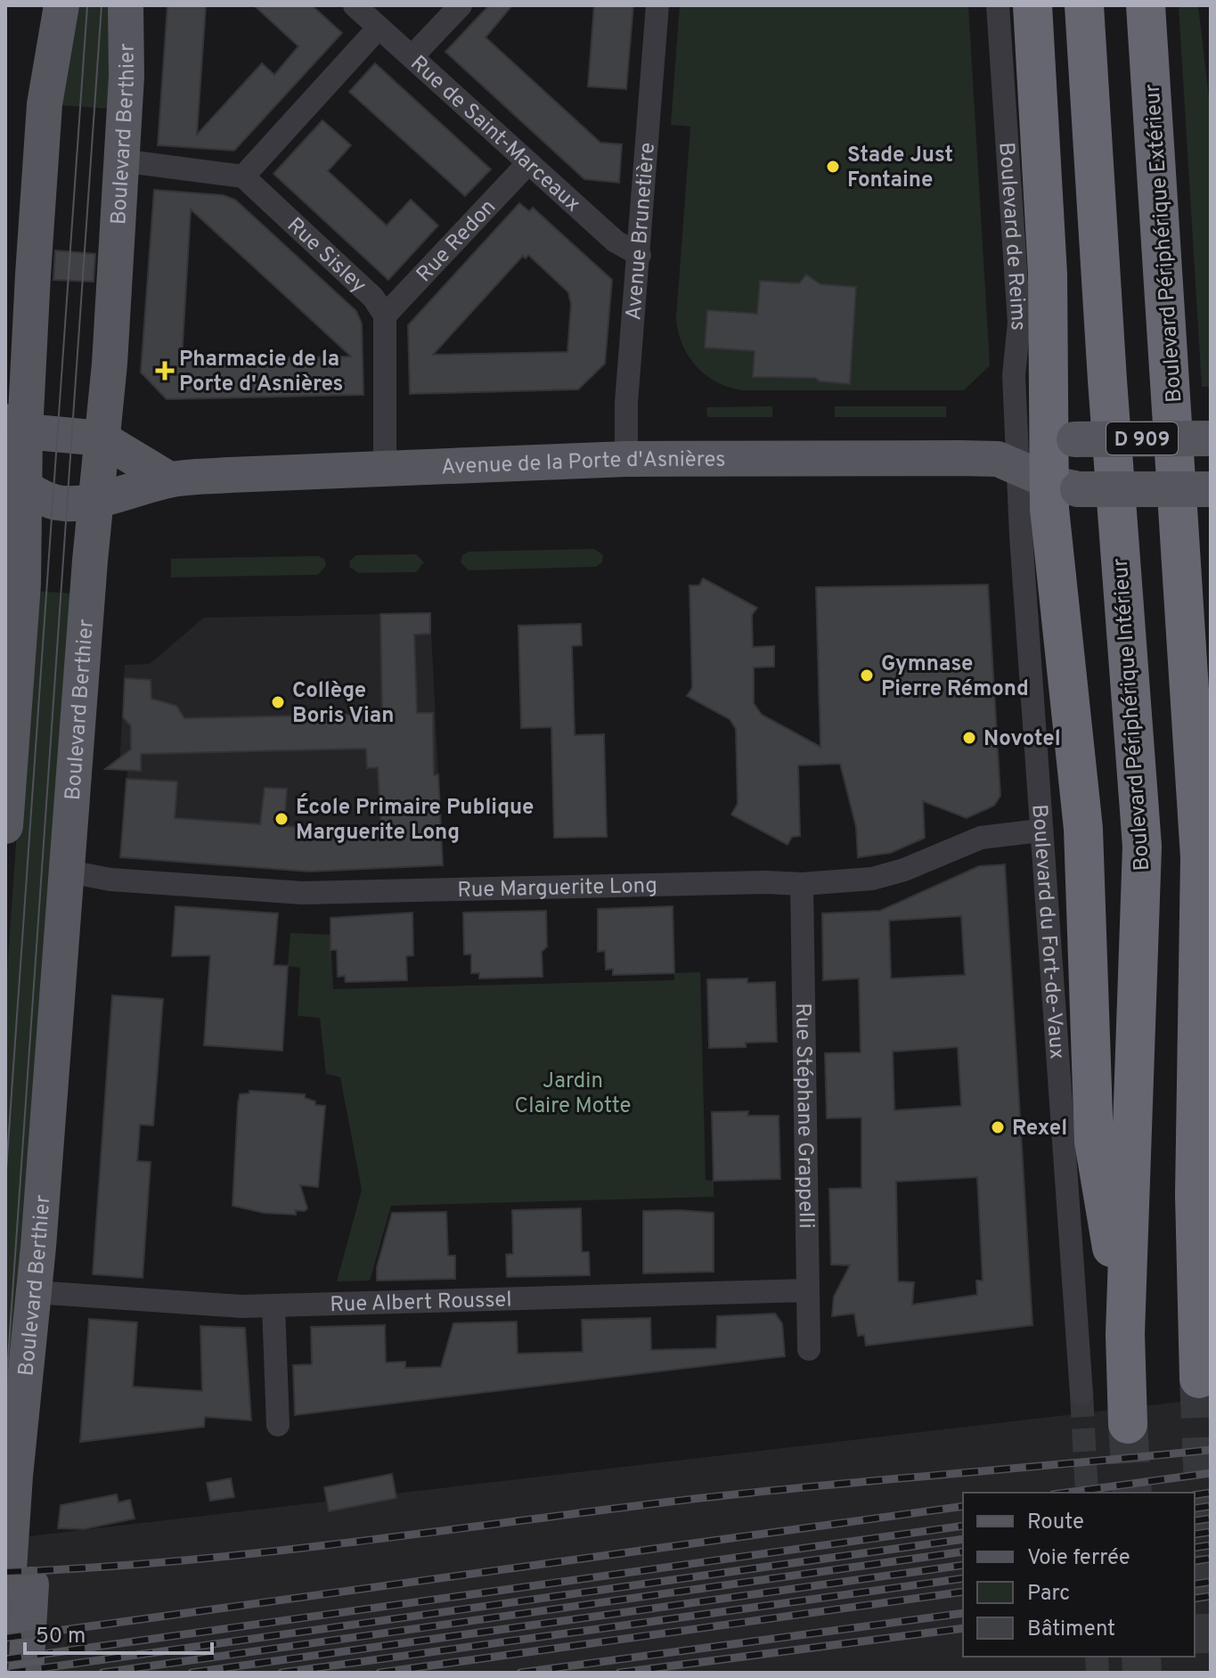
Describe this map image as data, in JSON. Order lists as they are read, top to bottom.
{
  "streets": {
    "highway": ["Boulevard Périphérique Extérieur", "Boulevard Périphérique Intérieur"],
    "main road": ["Boulevard Berthier", "D 909", "Avenue de la Porte d'Asnières"],
    "street": [
      "Rue de Saint-Marceaux",
      "Avenue Brunetière",
      "Boulevard de Reims",
      "Rue Redon",
      "Rue Sisley",
      "Rue Marguerite Long",
      "Boulevard du Fort-de-Vaux",
      "Rue Stéphane Grappelli",
      "Rue Albert Roussel"
    ]
  },
  "crossings": [
    ["Rue de Saint-Marceaux", "Avenue Brunetière"],
    ["Rue de Saint-Marceaux", "Rue Redon"],
    ["Boulevard Berthier", "Avenue de la Porte d'Asnières"],
    ["Boulevard Berthier", "Rue Marguerite Long"],
    ["Boulevard Berthier", "Rue Albert Roussel"],
    ["Avenue Brunetière", "Avenue de la Porte d'Asnières"],
    ["Boulevard de Reims", "Avenue de la Porte d'Asnières"],
    ["Boulevard de Reims", "Boulevard du Fort-de-Vaux"],
    ["Rue Redon", "Rue Sisley"],
    ["Avenue de la Porte d'Asnières", "Boulevard du Fort-de-Vaux"],
    ["Rue Marguerite Long", "Boulevard du Fort-de-Vaux"],
    ["Rue Marguerite Long", "Rue Stéphane Grappelli"],
    ["Rue Stéphane Grappelli", "Rue Albert Roussel"]
  ],
  "parks": ["Jardin Claire Motte"],
  "places": {
    "other": [
      "Stade Just Fontaine",
      "Gymnase Pierre Rémond",
      "Collège Boris Vian",
      "Novotel",
      "École Primaire Publique Marguerite Long",
      "Rexel"
    ],
    "health": ["Pharmacie de la Porte d'Asnières"]
  },
  "legend": [
    "Route",
    "Voie ferrée",
    "Parc",
    "Bâtiment"
  ],
  "scale_bar": "50 m"
}
